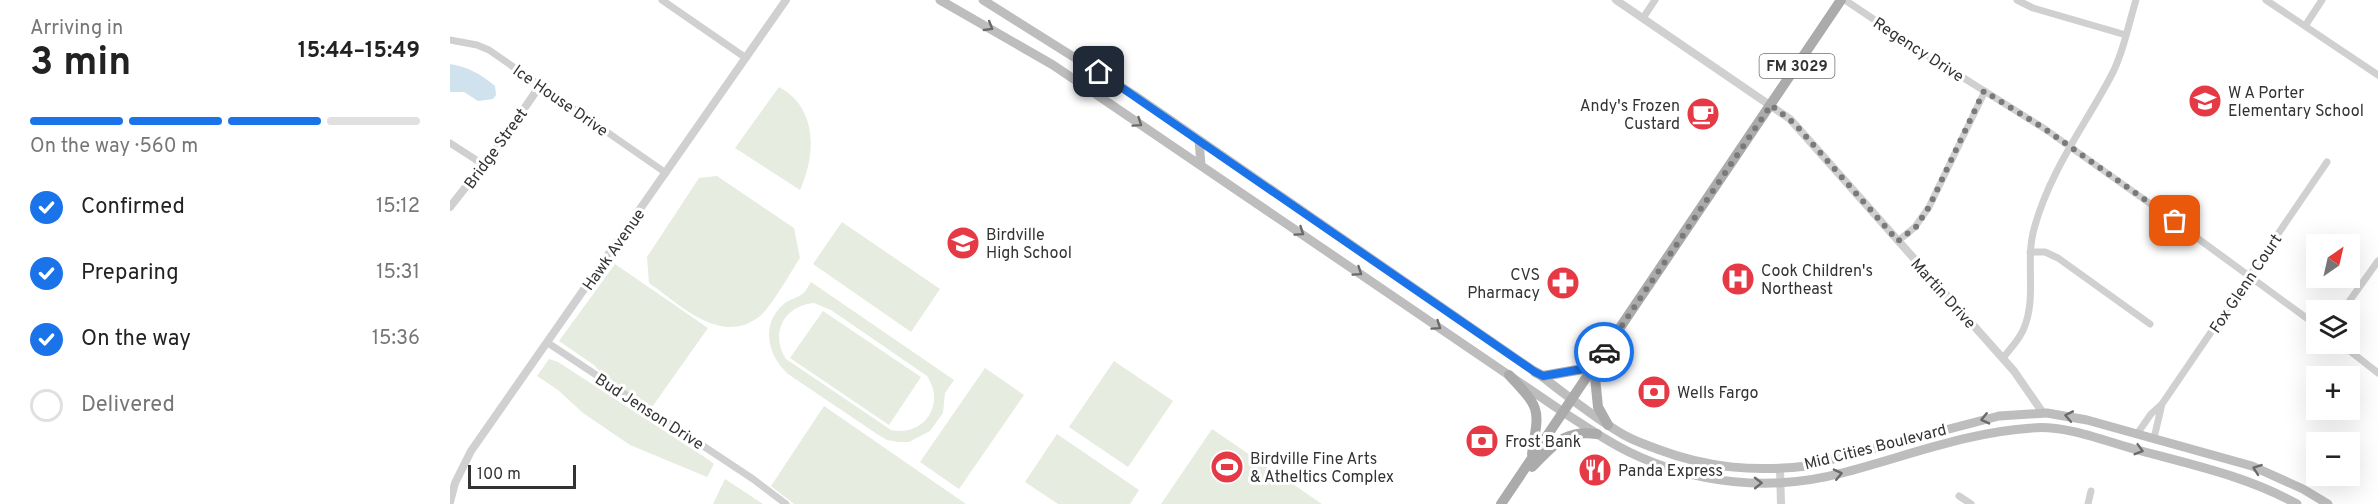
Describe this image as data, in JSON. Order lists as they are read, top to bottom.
{
  "streets": {
    "main road": ["FM 3029", "Mid Cities Boulevard"],
    "street": [
      "Regency Drive",
      "Ice House Drive",
      "Bridge Street",
      "Hawk Avenue",
      "Fox Glenn Court",
      "Martin Drive",
      "Bud Jenson Drive"
    ]
  },
  "crossings": [
    ["Regency Drive", "FM 3029"],
    ["Regency Drive", "Fox Glenn Court"],
    ["FM 3029", "Martin Drive"],
    ["FM 3029", "Mid Cities Boulevard"],
    ["Ice House Drive", "Bridge Street"],
    ["Ice House Drive", "Hawk Avenue"],
    ["Hawk Avenue", "Bud Jenson Drive"],
    ["Fox Glenn Court", "Mid Cities Boulevard"],
    ["Martin Drive", "Mid Cities Boulevard"]
  ],
  "places": {
    "school or university": ["W A Porter Elementary School", "Birdville High School"],
    "cafe": ["Andy's Frozen Custard"],
    "hospital": ["Cook Children's Northeast"],
    "pharmacy": ["CVS Pharmacy"],
    "bank": ["Wells Fargo", "Frost Bank"],
    "sports": ["Birdville Fine Arts & Atheltics Complex"],
    "restaurant": ["Panda Express"]
  },
  "scale_bar": "100 m",
  "north": "top right",
  "page": {
    "heading": ["3 min", "Arriving in", "15:44–15:49"],
    "bar": "On the way · 560 m",
    "list": [
      ["Confirmed", "15:12"],
      ["Preparing", "15:31"],
      ["On the way", "15:36"],
      "Delivered"
    ],
    "map_buttons": ["+", "−"],
    "scale": "100 m"
  }
}
